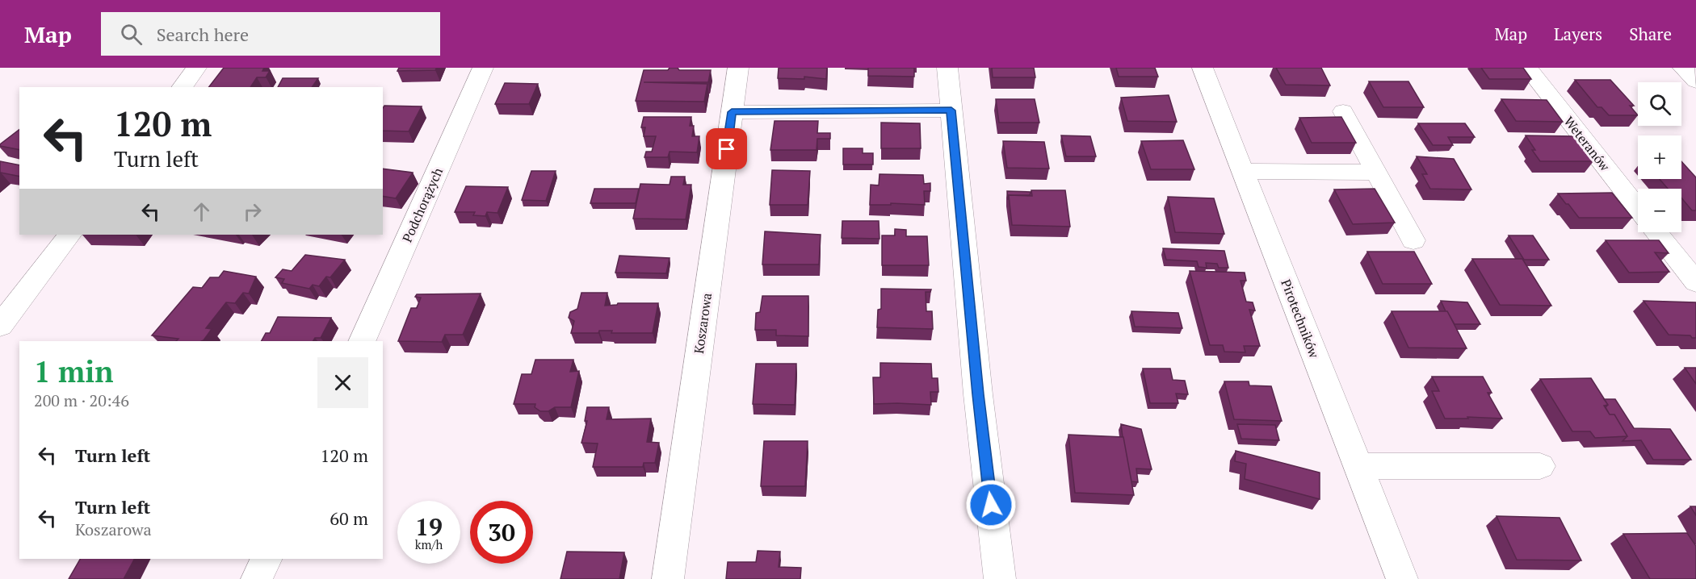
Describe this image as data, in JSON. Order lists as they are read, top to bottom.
{
  "streets": {
    "street": [
      "Weteranów",
      "Podchorążych",
      "Pirotechników",
      "Koszarowa"
    ]
  },
  "page": {
    "header": "Map",
    "search": "Search here",
    "nav": ["Map", "Layers", "Share"],
    "map_buttons": ["+", "−"],
    "turn": ["120 m", "Turn left"],
    "heading": ["1 min", "200 m · 20:46"],
    "list": [
      {
        "name": "Turn left",
        "value": "120 m"
      },
      {
        "name": "Turn left",
        "note": "Koszarowa",
        "value": "60 m"
      }
    ],
    "speed": "19 km/h",
    "limit": "30"
  }
}
